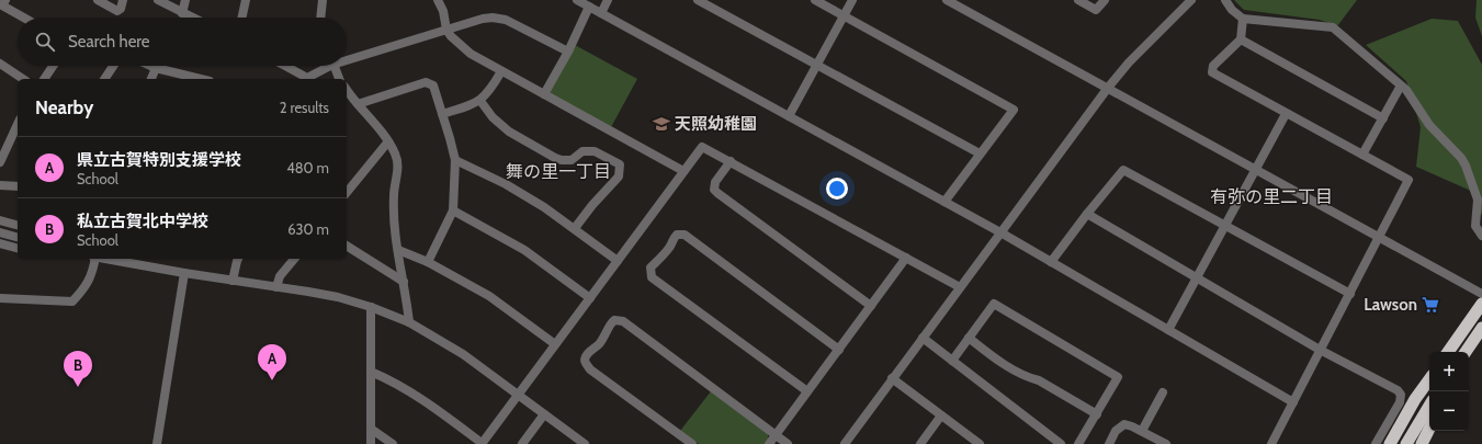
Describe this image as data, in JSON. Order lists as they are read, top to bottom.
{
  "districts": ["舞の里一丁目", "有弥の里二丁目"],
  "places": {
    "school or university": ["天照幼稚園"],
    "supermarket": ["Lawson"]
  },
  "page": {
    "search": "Search here",
    "heading": ["Nearby", "2 results"],
    "list": [
      {
        "mark": "A",
        "name": "県立古賀特別支援学校",
        "note": "School",
        "value": "480 m"
      },
      {
        "mark": "B",
        "name": "私立古賀北中学校",
        "note": "School",
        "value": "630 m"
      }
    ],
    "pins": ["A", "B"],
    "map_buttons": ["+", "−"]
  }
}
